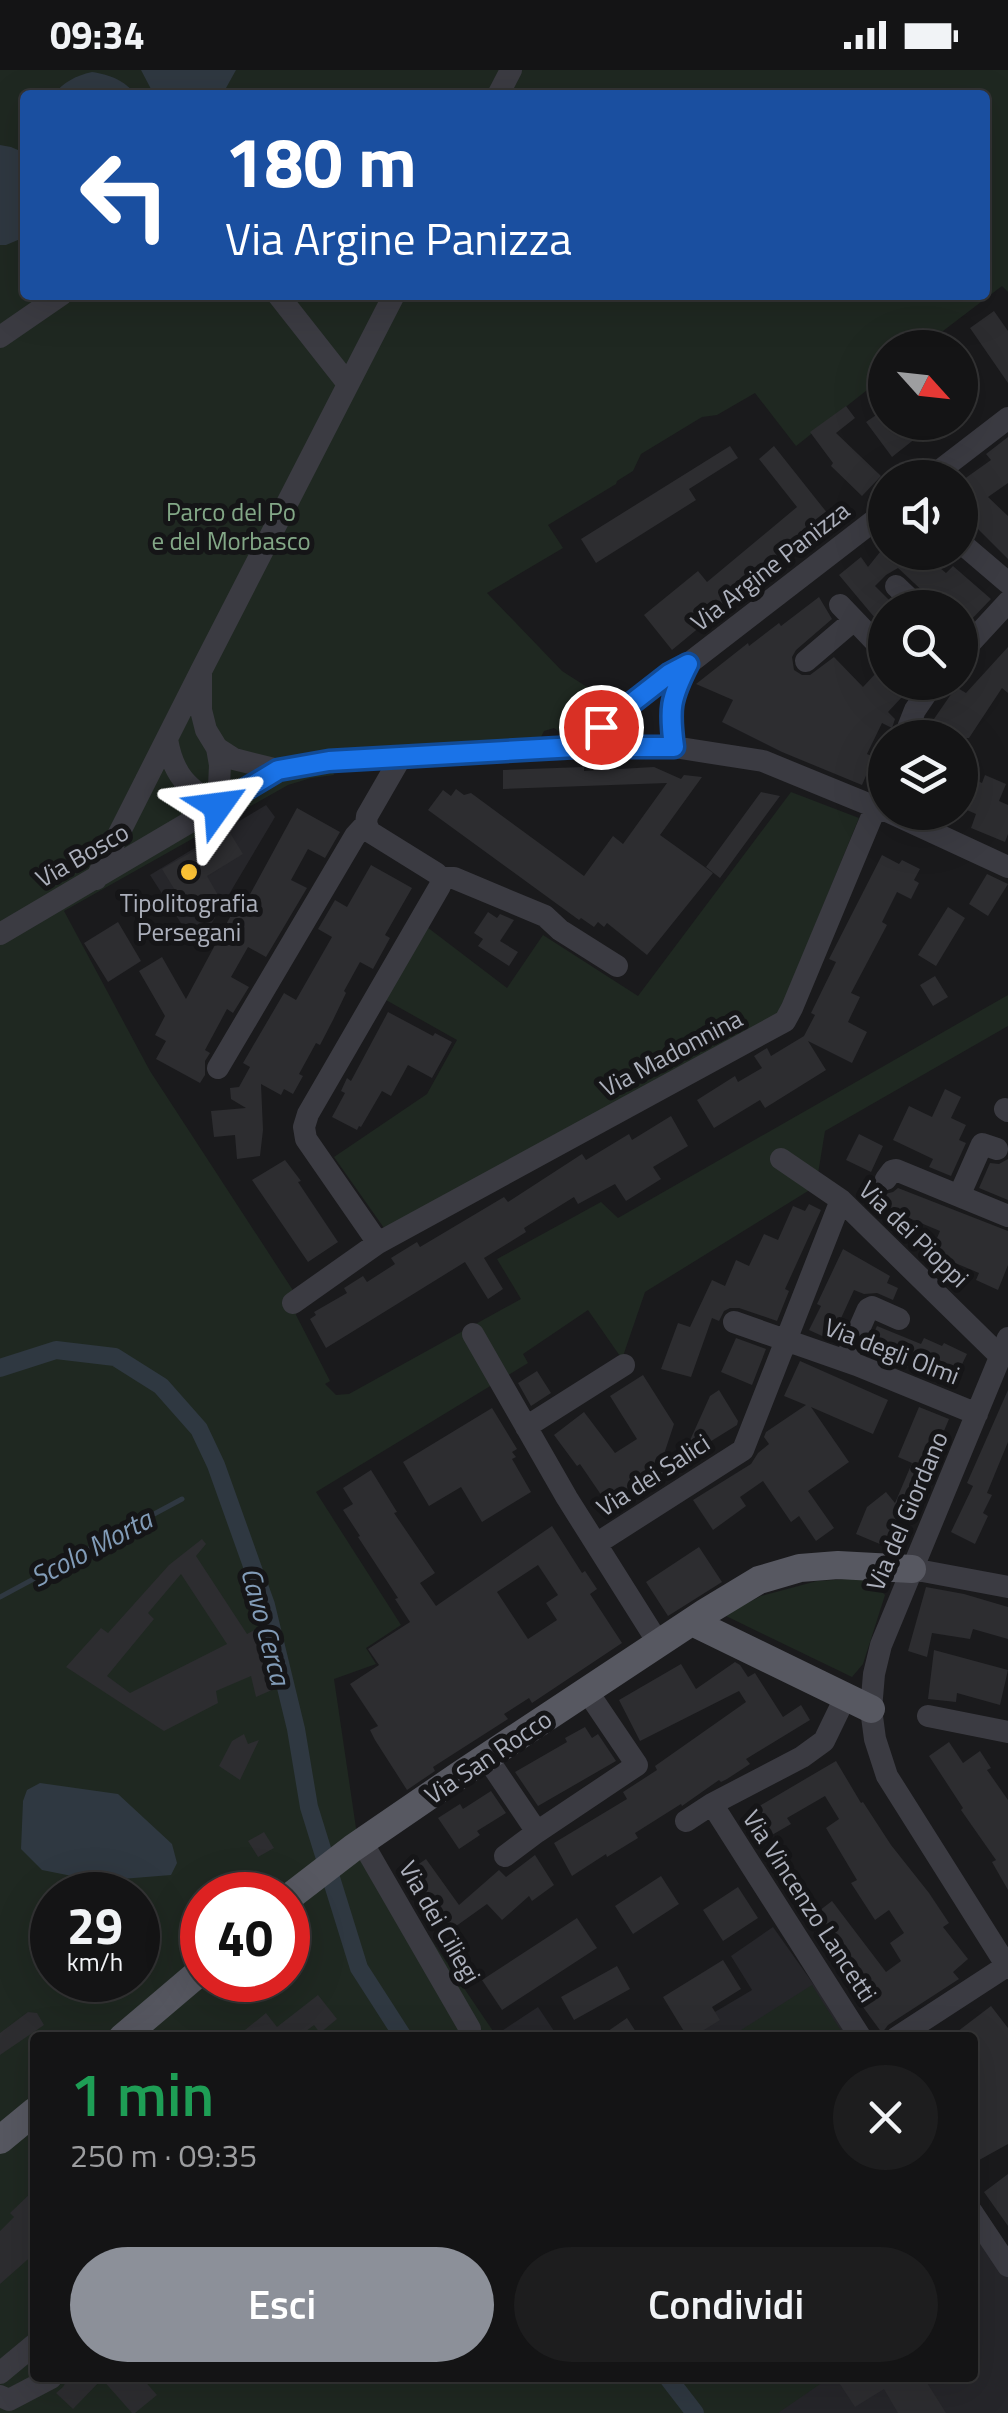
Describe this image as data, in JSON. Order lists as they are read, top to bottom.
{
  "streets": {
    "main road": ["Via San Rocco"],
    "street": [
      "Via Argine Panizza",
      "Via Bosco",
      "Via Madonnina",
      "Via dei Pioppi",
      "Via degli Olmi",
      "Via dei Salici",
      "Via del Giordano",
      "Via Vincenzo Lancetti",
      "Via dei Ciliegi"
    ]
  },
  "crossings": [
    ["Via Argine Panizza", "Via Bosco"],
    ["Via dei Pioppi", "Via dei Salici"],
    ["Via dei Pioppi", "Via del Giordano"],
    ["Via degli Olmi", "Via dei Salici"],
    ["Via degli Olmi", "Via del Giordano"],
    ["Via del Giordano", "Via San Rocco"],
    ["Via San Rocco", "Via dei Ciliegi"]
  ],
  "water": ["Scolo Morta", "Cavo Cerca"],
  "parks": ["Parco del Po e del Morbasco"],
  "places": ["Tipolitografia Persegani"],
  "north": "bottom right",
  "page": {
    "status": "09:34",
    "turn": ["180 m", "Via Argine Panizza"],
    "speed": "29 km/h",
    "limit": "40",
    "heading": ["1 min", "250 m · 09:35"],
    "buttons": ["Esci", "Condividi"]
  }
}
